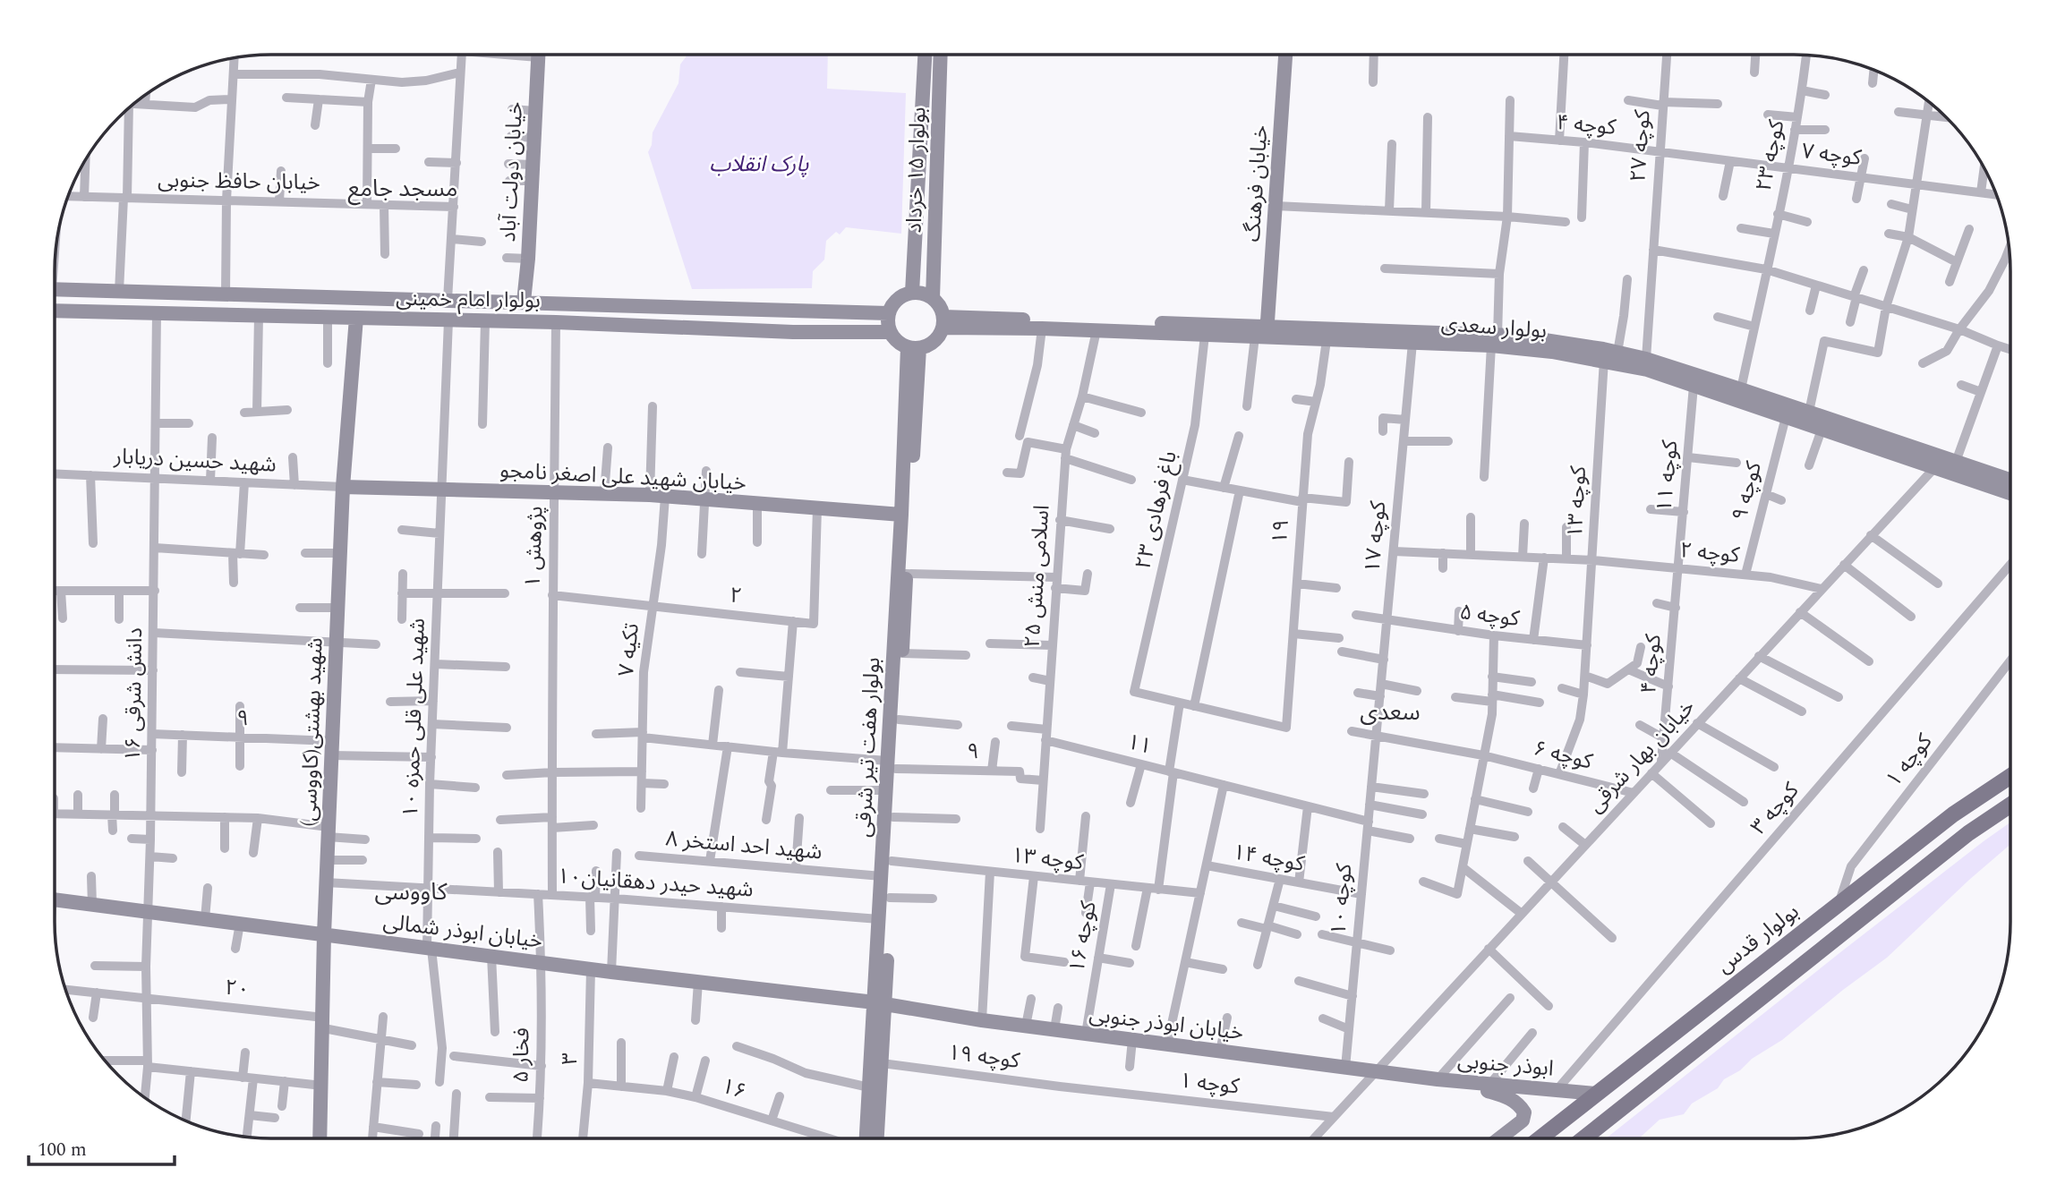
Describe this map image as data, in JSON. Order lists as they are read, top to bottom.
{
  "streets": {
    "main road": [
      "بولوار ۱۵ خرداد",
      "خیابان دولت آباد",
      "خیابان فرهنگ",
      "بولوار امام خمینی",
      "بولوار سعدی",
      "خیابان شهید علی اصغر نامجو",
      "شهید بهشتی(کاووسی)",
      "بولوار هفت تیر شرقی",
      "خیابان ابوذر شمالی",
      "بولوار قدس",
      "خیابان ابوذر جنوبی",
      "ابوذر جنوبی"
    ],
    "street": [
      "کوچه ۴",
      "کوچه ۲۷",
      "کوچه ۷",
      "کوچه ۲۳",
      "خیابان حافظ جنوبی",
      "شهید حسین دریابار",
      "کوچه ۱۱",
      "کوچه ۹",
      "کوچه ۱۳",
      "باغ فرهادی ۲۳",
      "۱۹",
      "کوچه ۱۷",
      "پژوهش ۱",
      "کوچه ۲",
      "اسلامی منش ۲۵",
      "۲",
      "کوچه ۵",
      "تکیه ۷",
      "دانش شرقی ۱۶",
      "شهید علی قلی حمزه ۱۰",
      "۹",
      "۱۱",
      "کوچه ۶",
      "خیابان بهار شرقی",
      "کوچه ۱",
      "کوچه ۳",
      "شهید احد استخر ۸",
      "کوچه ۱۴",
      "شهید حیدر دهقانیان۱۰",
      "کوچه ۱۰",
      "کوچه ۱۶",
      "۲۰",
      "فخار ۵",
      "کوچه ۱۹",
      "۳",
      "۱۶"
    ]
  },
  "crossings": [
    ["کوچه ۴", "کوچه ۲۷"],
    ["کوچه ۴", "کوچه ۷"],
    ["کوچه ۴", "کوچه ۱۱"],
    ["کوچه ۴", "کوچه ۲"],
    ["کوچه ۴", "خیابان بهار شرقی"],
    ["کوچه ۲۷", "کوچه ۷"],
    ["کوچه ۷", "کوچه ۲۳"],
    ["بولوار ۱۵ خرداد", "بولوار امام خمینی"],
    ["بولوار ۱۵ خرداد", "بولوار سعدی"],
    ["بولوار ۱۵ خرداد", "بولوار هفت تیر شرقی"],
    ["خیابان دولت آباد", "بولوار امام خمینی"],
    ["خیابان فرهنگ", "بولوار سعدی"],
    ["بولوار امام خمینی", "بولوار سعدی"],
    ["بولوار امام خمینی", "پژوهش ۱"],
    ["بولوار امام خمینی", "دانش شرقی ۱۶"],
    ["بولوار امام خمینی", "شهید علی قلی حمزه ۱۰"],
    ["بولوار امام خمینی", "شهید بهشتی(کاووسی)"],
    ["بولوار امام خمینی", "بولوار هفت تیر شرقی"],
    ["بولوار سعدی", "کوچه ۱۱"],
    ["بولوار سعدی", "کوچه ۹"],
    ["بولوار سعدی", "کوچه ۱۳"],
    ["بولوار سعدی", "باغ فرهادی ۲۳"],
    ["بولوار سعدی", "۱۹"],
    ["بولوار سعدی", "کوچه ۱۷"],
    ["بولوار سعدی", "اسلامی منش ۲۵"],
    ["بولوار سعدی", "بولوار هفت تیر شرقی"],
    ["بولوار سعدی", "خیابان بهار شرقی"],
    ["شهید حسین دریابار", "خیابان شهید علی اصغر نامجو"],
    ["شهید حسین دریابار", "دانش شرقی ۱۶"],
    ["شهید حسین دریابار", "شهید بهشتی(کاووسی)"],
    ["کوچه ۱۱", "کوچه ۲"],
    ["خیابان شهید علی اصغر نامجو", "پژوهش ۱"],
    ["خیابان شهید علی اصغر نامجو", "۲"],
    ["خیابان شهید علی اصغر نامجو", "تکیه ۷"],
    ["خیابان شهید علی اصغر نامجو", "شهید علی قلی حمزه ۱۰"],
    ["خیابان شهید علی اصغر نامجو", "شهید بهشتی(کاووسی)"],
    ["خیابان شهید علی اصغر نامجو", "بولوار هفت تیر شرقی"],
    ["کوچه ۹", "کوچه ۲"],
    ["کوچه ۱۳", "کوچه ۲"],
    ["کوچه ۱۳", "کوچه ۵"],
    ["کوچه ۱۳", "بولوار هفت تیر شرقی"],
    ["کوچه ۱۳", "کوچه ۶"],
    ["کوچه ۱۳", "کوچه ۱۶"],
    ["کوچه ۱۷", "کوچه ۵"],
    ["کوچه ۱۷", "کوچه ۱۰"],
    ["پژوهش ۱", "۲"],
    ["پژوهش ۱", "شهید حیدر دهقانیان۱۰"],
    ["کوچه ۲", "خیابان بهار شرقی"],
    ["اسلامی منش ۲۵", "۹"],
    ["اسلامی منش ۲۵", "۱۱"],
    ["۲", "تکیه ۷"],
    ["تکیه ۷", "۹"],
    ["دانش شرقی ۱۶", "۹"],
    ["دانش شرقی ۱۶", "خیابان ابوذر شمالی"],
    ["دانش شرقی ۱۶", "۲۰"],
    ["شهید علی قلی حمزه ۱۰", "۹"],
    ["شهید علی قلی حمزه ۱۰", "شهید حیدر دهقانیان۱۰"],
    ["شهید علی قلی حمزه ۱۰", "خیابان ابوذر شمالی"],
    ["۹", "شهید بهشتی(کاووسی)"],
    ["۹", "بولوار هفت تیر شرقی"],
    ["شهید بهشتی(کاووسی)", "شهید حیدر دهقانیان۱۰"],
    ["شهید بهشتی(کاووسی)", "خیابان ابوذر شمالی"],
    ["شهید بهشتی(کاووسی)", "۲۰"],
    ["۱۱", "کوچه ۱۰"],
    ["بولوار هفت تیر شرقی", "شهید احد استخر ۸"],
    ["بولوار هفت تیر شرقی", "شهید حیدر دهقانیان۱۰"],
    ["بولوار هفت تیر شرقی", "خیابان ابوذر شمالی"],
    ["بولوار هفت تیر شرقی", "خیابان ابوذر جنوبی"],
    ["بولوار هفت تیر شرقی", "کوچه ۱۹"],
    ["کوچه ۶", "خیابان بهار شرقی"],
    ["خیابان بهار شرقی", "کوچه ۱"],
    ["خیابان بهار شرقی", "خیابان ابوذر جنوبی"],
    ["کوچه ۱", "بولوار قدس"],
    ["کوچه ۱", "کوچه ۱۹"],
    ["کوچه ۳", "ابوذر جنوبی"],
    ["کوچه ۱۴", "کوچه ۱۰"],
    ["شهید حیدر دهقانیان۱۰", "فخار ۵"],
    ["کوچه ۱۰", "خیابان ابوذر جنوبی"],
    ["خیابان ابوذر شمالی", "خیابان ابوذر جنوبی"],
    ["خیابان ابوذر شمالی", "فخار ۵"],
    ["خیابان ابوذر شمالی", "۳"],
    ["کوچه ۱۶", "خیابان ابوذر جنوبی"],
    ["بولوار قدس", "ابوذر جنوبی"],
    ["خیابان ابوذر جنوبی", "ابوذر جنوبی"],
    ["۳", "۱۶"]
  ],
  "districts": ["مسجد جامع", "سعدی", "کاووسی"],
  "parks": ["پارک انقلاب"],
  "scale_bar": "100 m"
}
